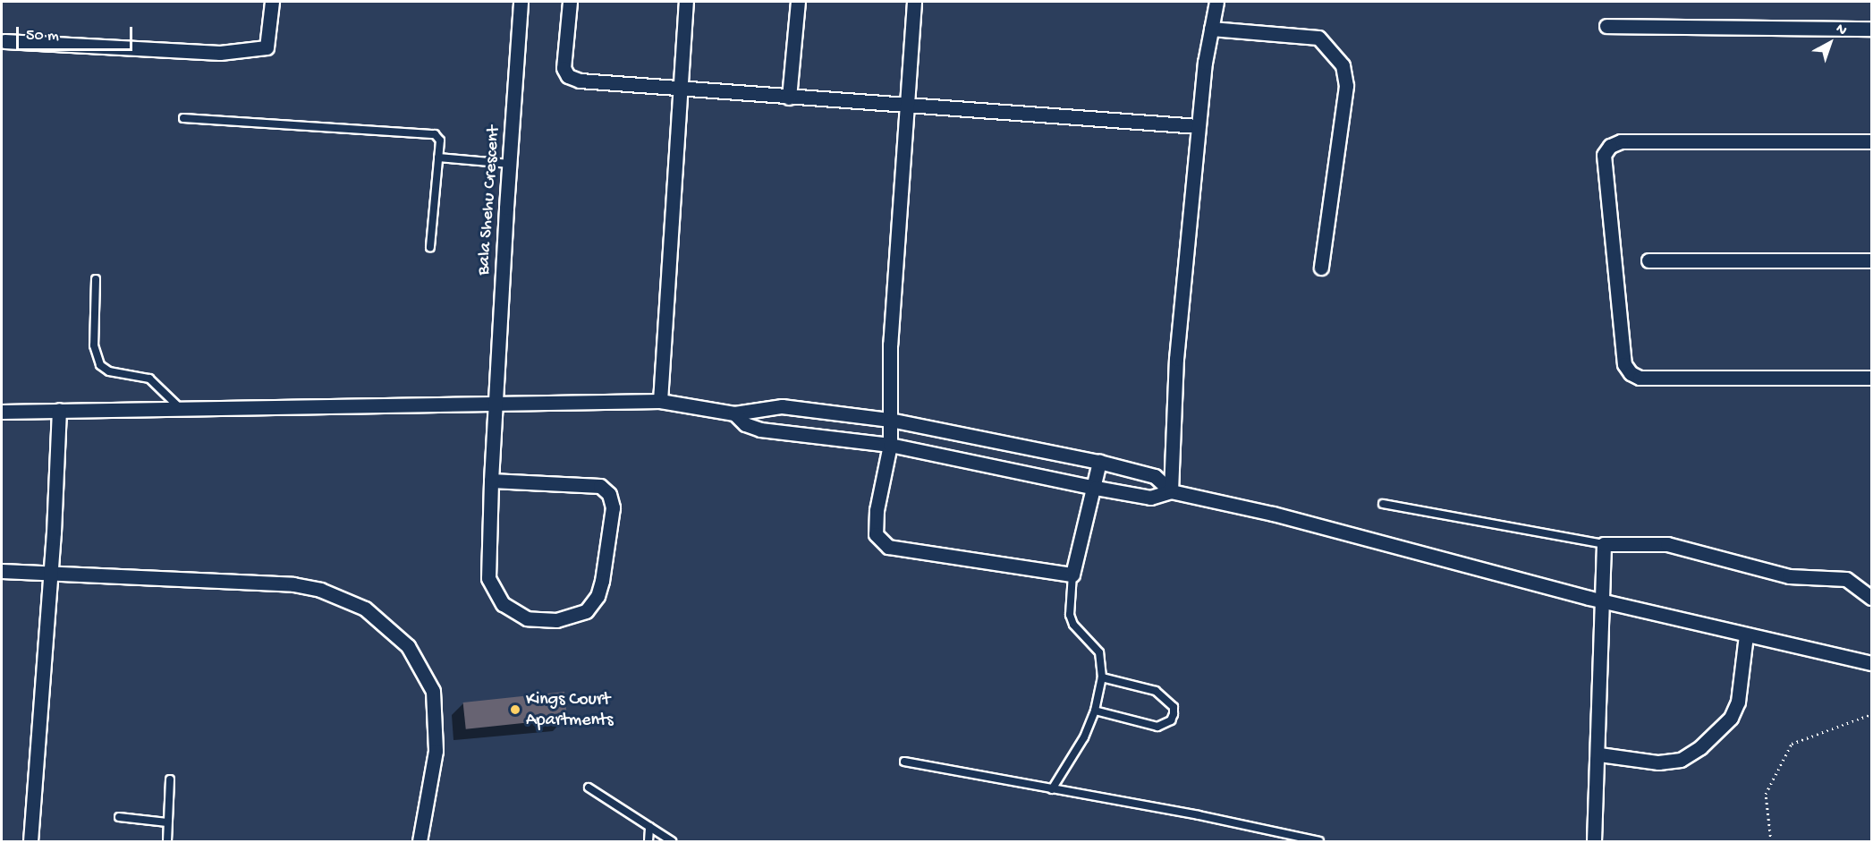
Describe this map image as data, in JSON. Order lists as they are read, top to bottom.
{
  "streets": {
    "street": ["Bala Shehu Crescent"]
  },
  "places": ["Kings Court Apartments"],
  "scale_bar": "50 m",
  "north": "top right"
}
